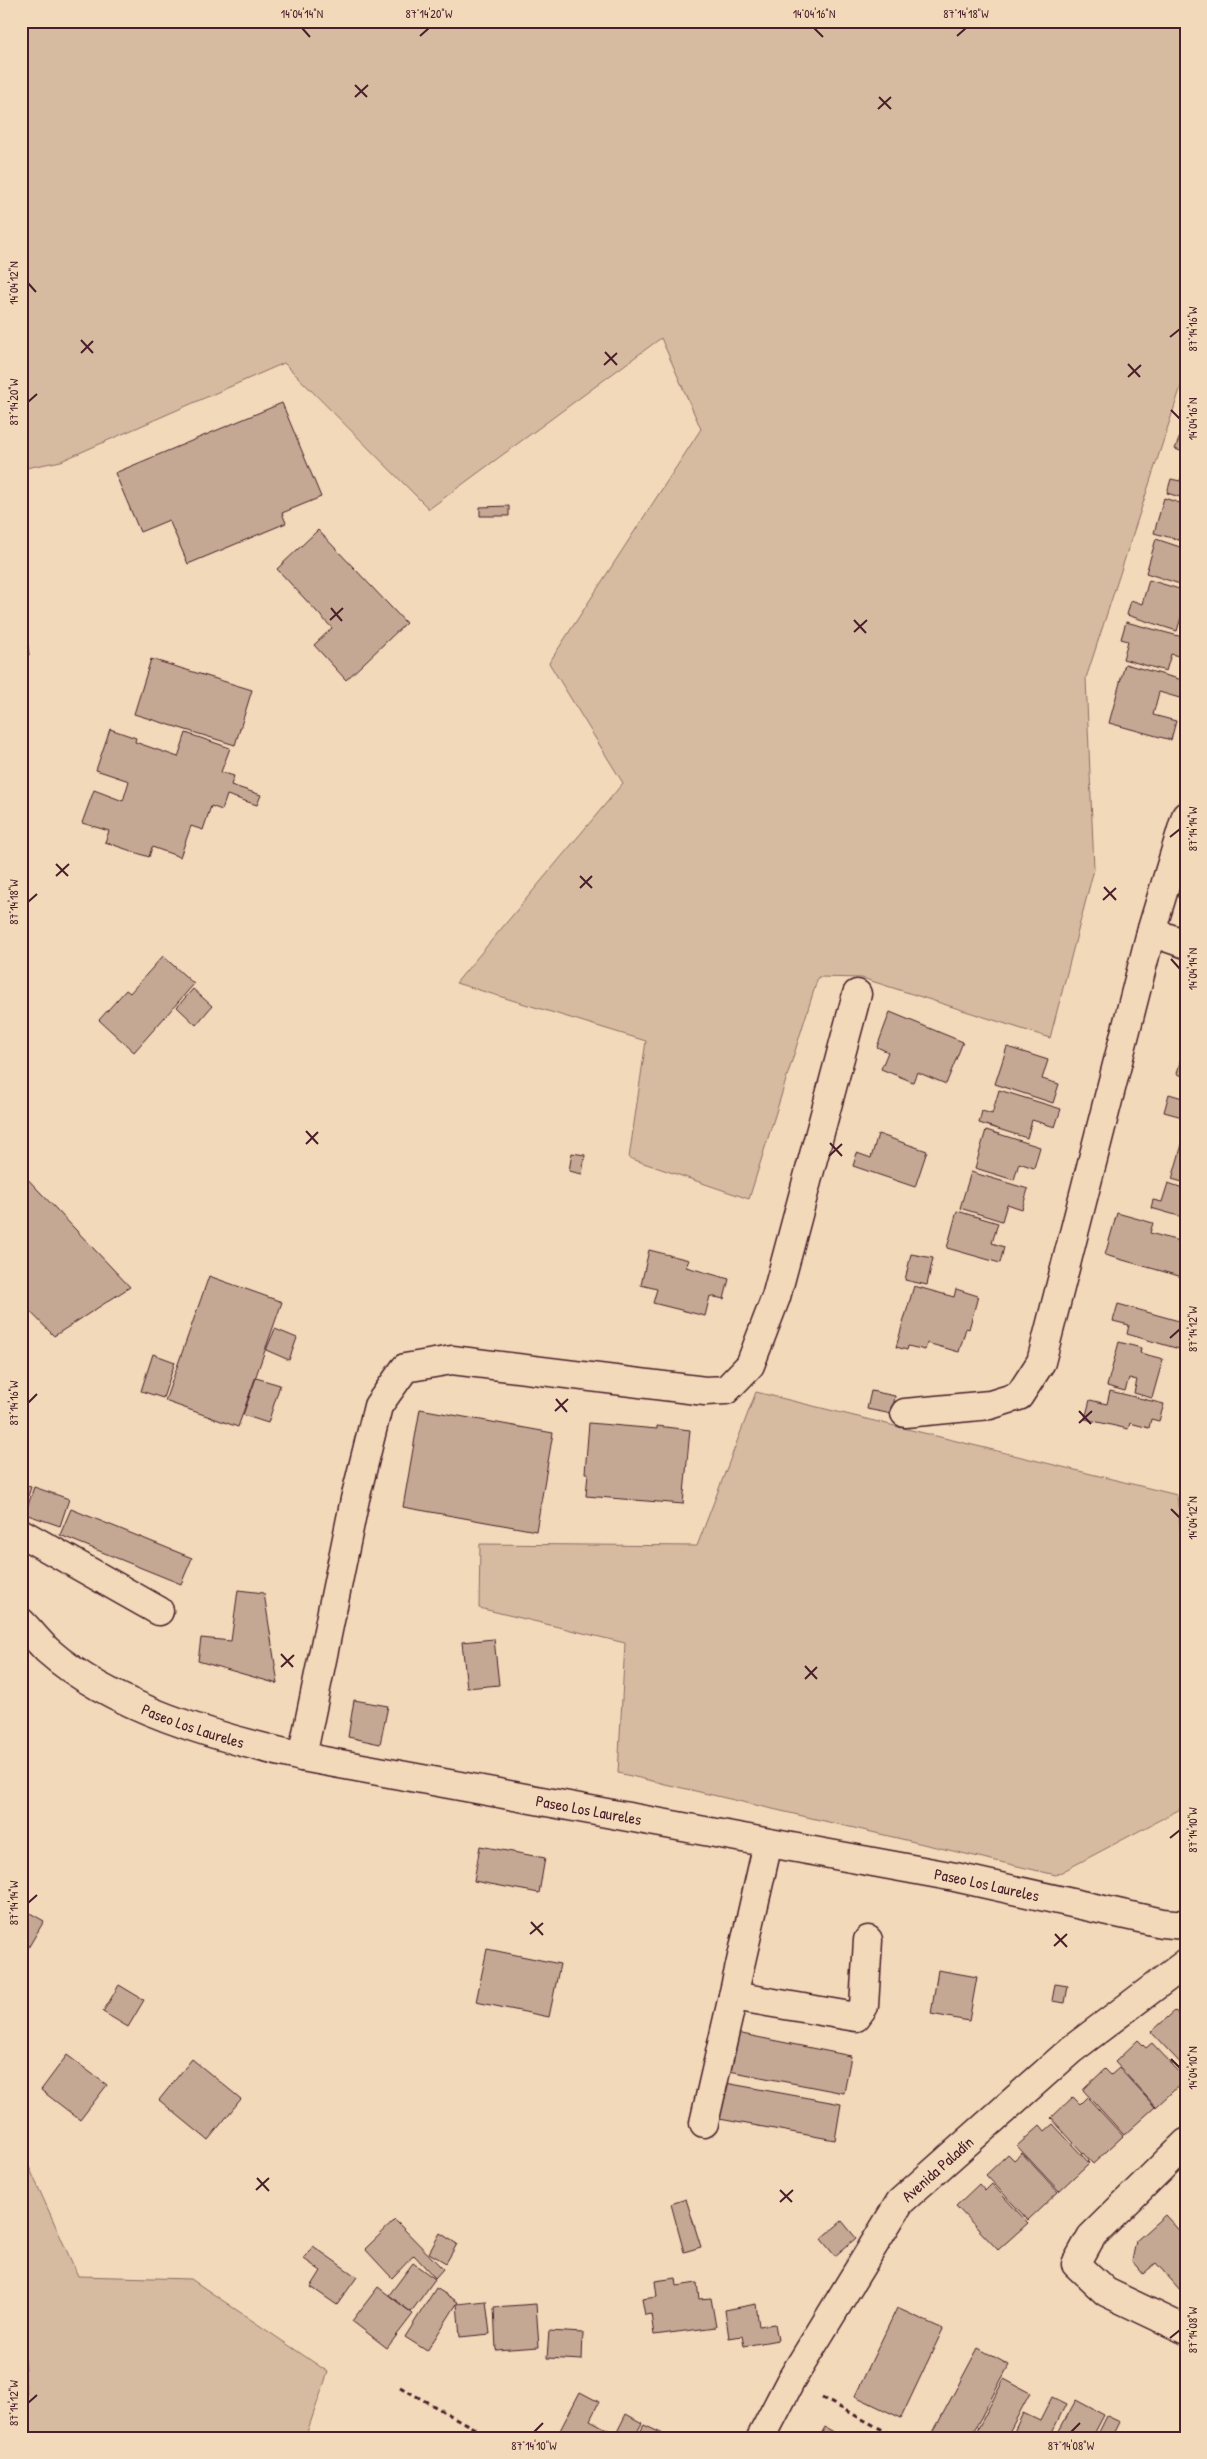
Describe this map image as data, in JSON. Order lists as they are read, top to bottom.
{
  "streets": {
    "street": ["Paseo Los Laureles", "Avenida Paladín"]
  },
  "coordinates": [
    "14°04'14\"N",
    "87°14'20\"W",
    "14°04'16\"N",
    "87°14'18\"W",
    "14°04'12\"N",
    "87°14'16\"W",
    "87°14'14\"W",
    "87°14'12\"W",
    "87°14'10\"W",
    "14°04'10\"N",
    "87°14'08\"W"
  ]
}
